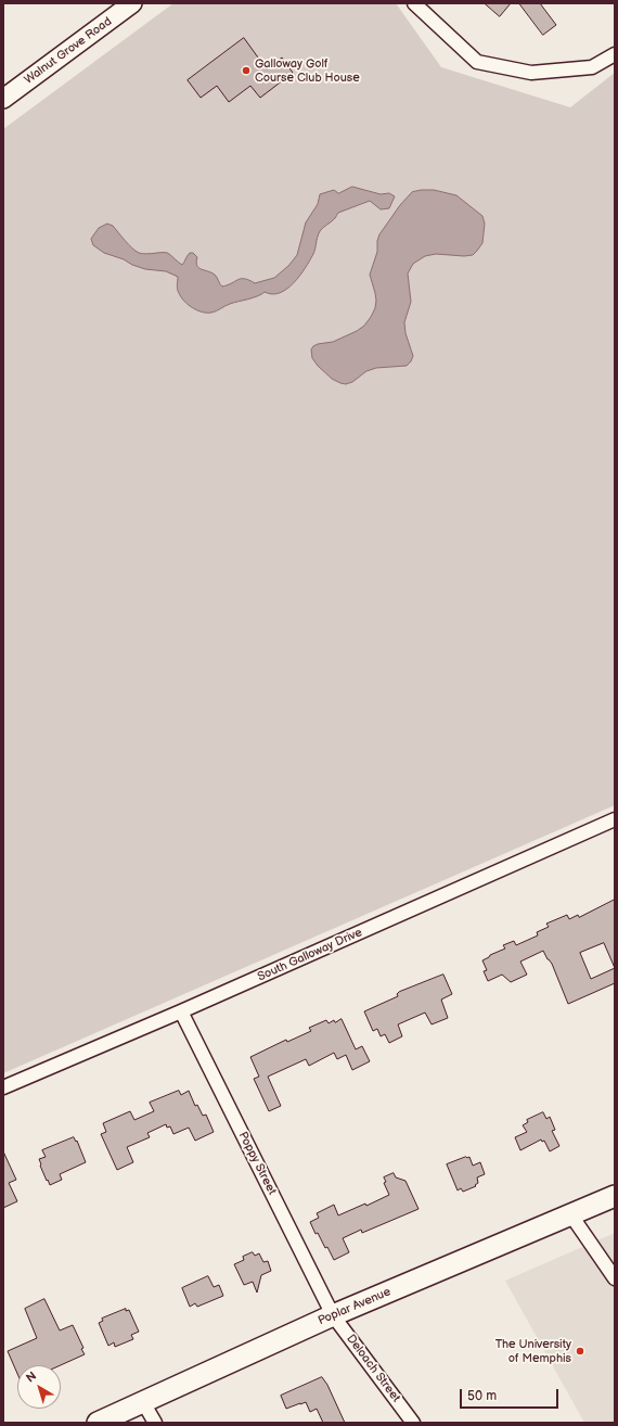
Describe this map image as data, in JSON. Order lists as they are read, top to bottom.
{
  "streets": {
    "main road": ["Walnut Grove Road", "Poplar Avenue"],
    "street": ["South Galloway Drive", "Poppy Street", "Deloach Street"]
  },
  "crossings": [
    ["South Galloway Drive", "Poppy Street"],
    ["Poppy Street", "Poplar Avenue"],
    ["Poppy Street", "Deloach Street"],
    ["Poplar Avenue", "Deloach Street"]
  ],
  "places": ["Galloway Golf Course Club House", "The University of Memphis"],
  "scale_bar": "50 m",
  "north": "top left"
}
